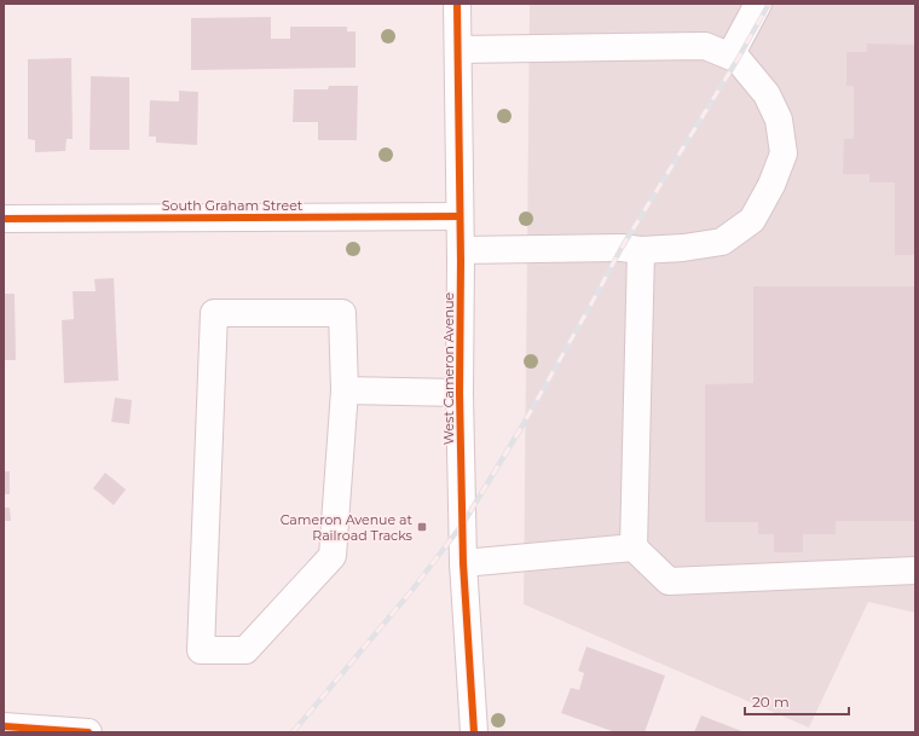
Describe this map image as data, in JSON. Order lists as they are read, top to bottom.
{
  "streets": {
    "street": ["South Graham Street", "West Cameron Avenue"]
  },
  "crossings": [
    ["South Graham Street", "West Cameron Avenue"]
  ],
  "places": {
    "transit": ["Cameron Avenue at Railroad Tracks"]
  },
  "scale_bar": "20 m"
}
